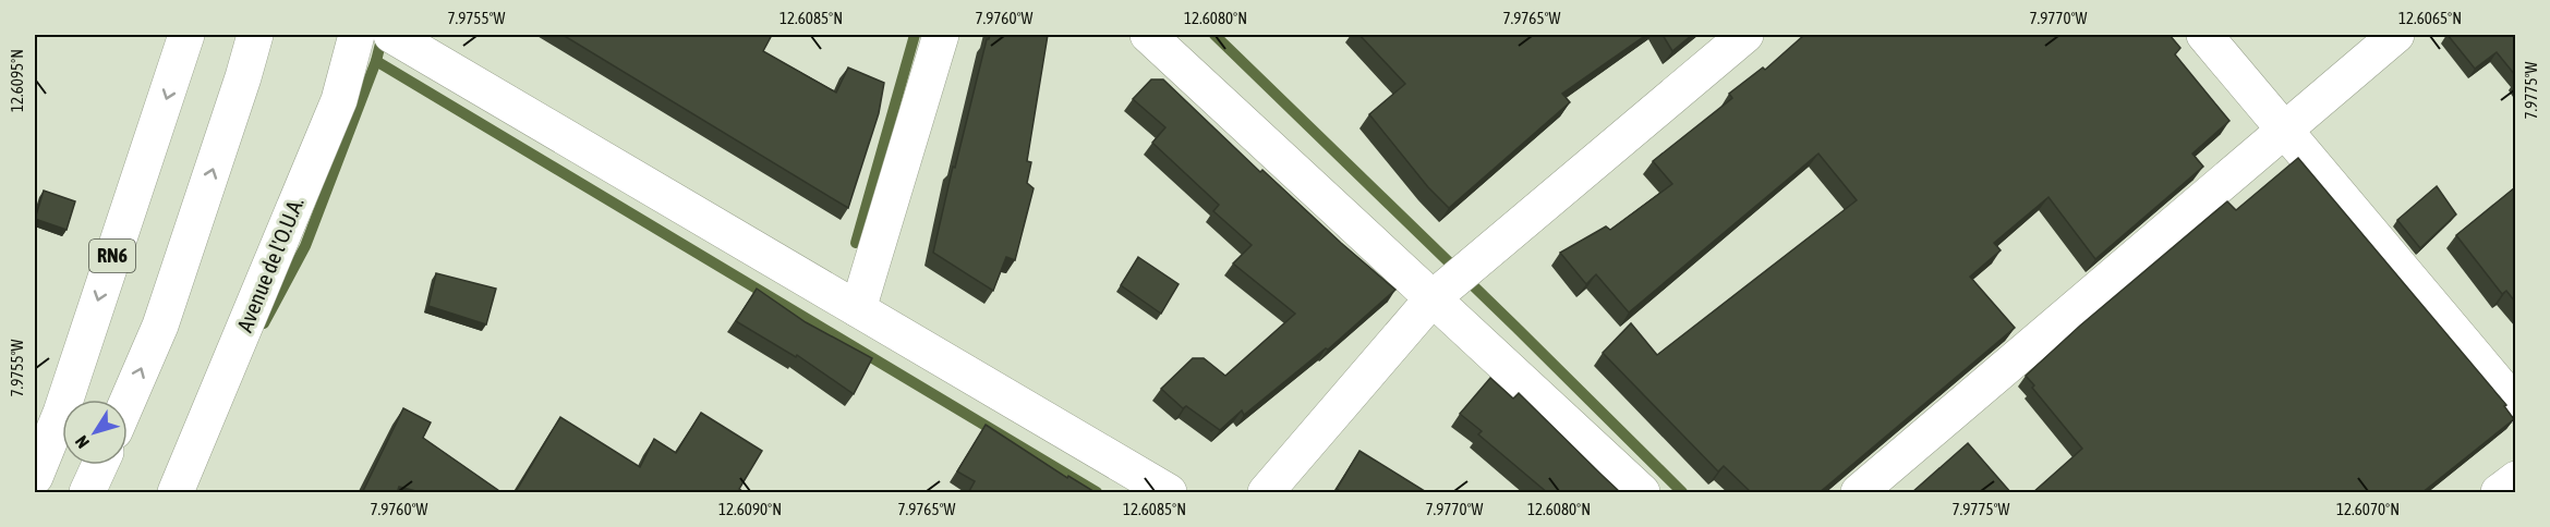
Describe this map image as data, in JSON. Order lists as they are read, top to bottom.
{
  "streets": {
    "main road": ["RN6", "Avenue de l'O.U.A."]
  },
  "north": "bottom left",
  "coordinates": [
    "7.9755°W",
    "12.6085°N",
    "7.9760°W",
    "12.6080°N",
    "7.9765°W",
    "7.9770°W",
    "12.6065°N",
    "12.6095°N",
    "7.9775°W",
    "12.6090°N",
    "12.6070°N"
  ]
}
